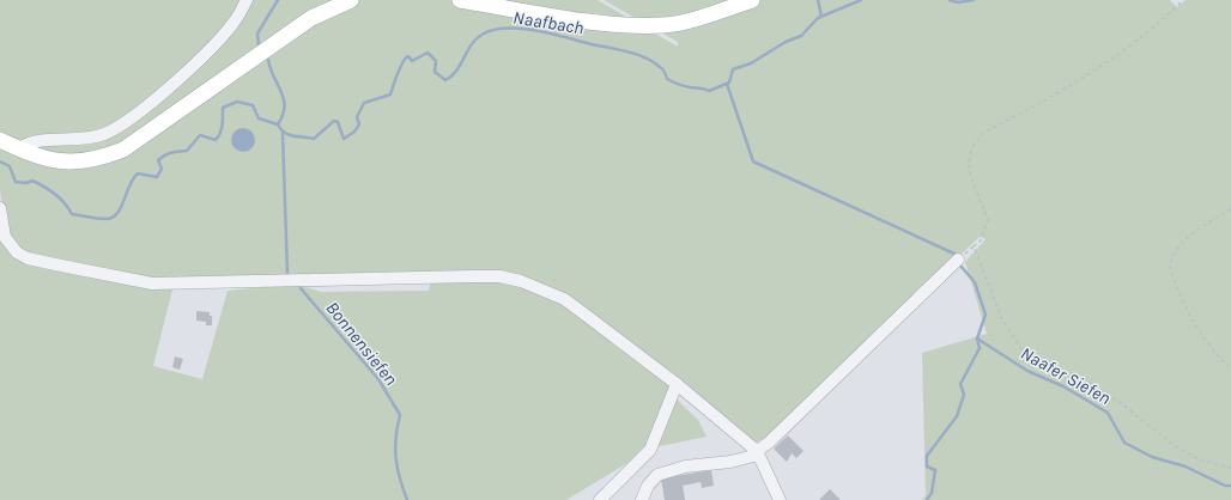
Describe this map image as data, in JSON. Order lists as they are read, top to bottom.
{
  "water": ["Naafbach", "Bonnensiefen", "Naafer Siefen"]
}
